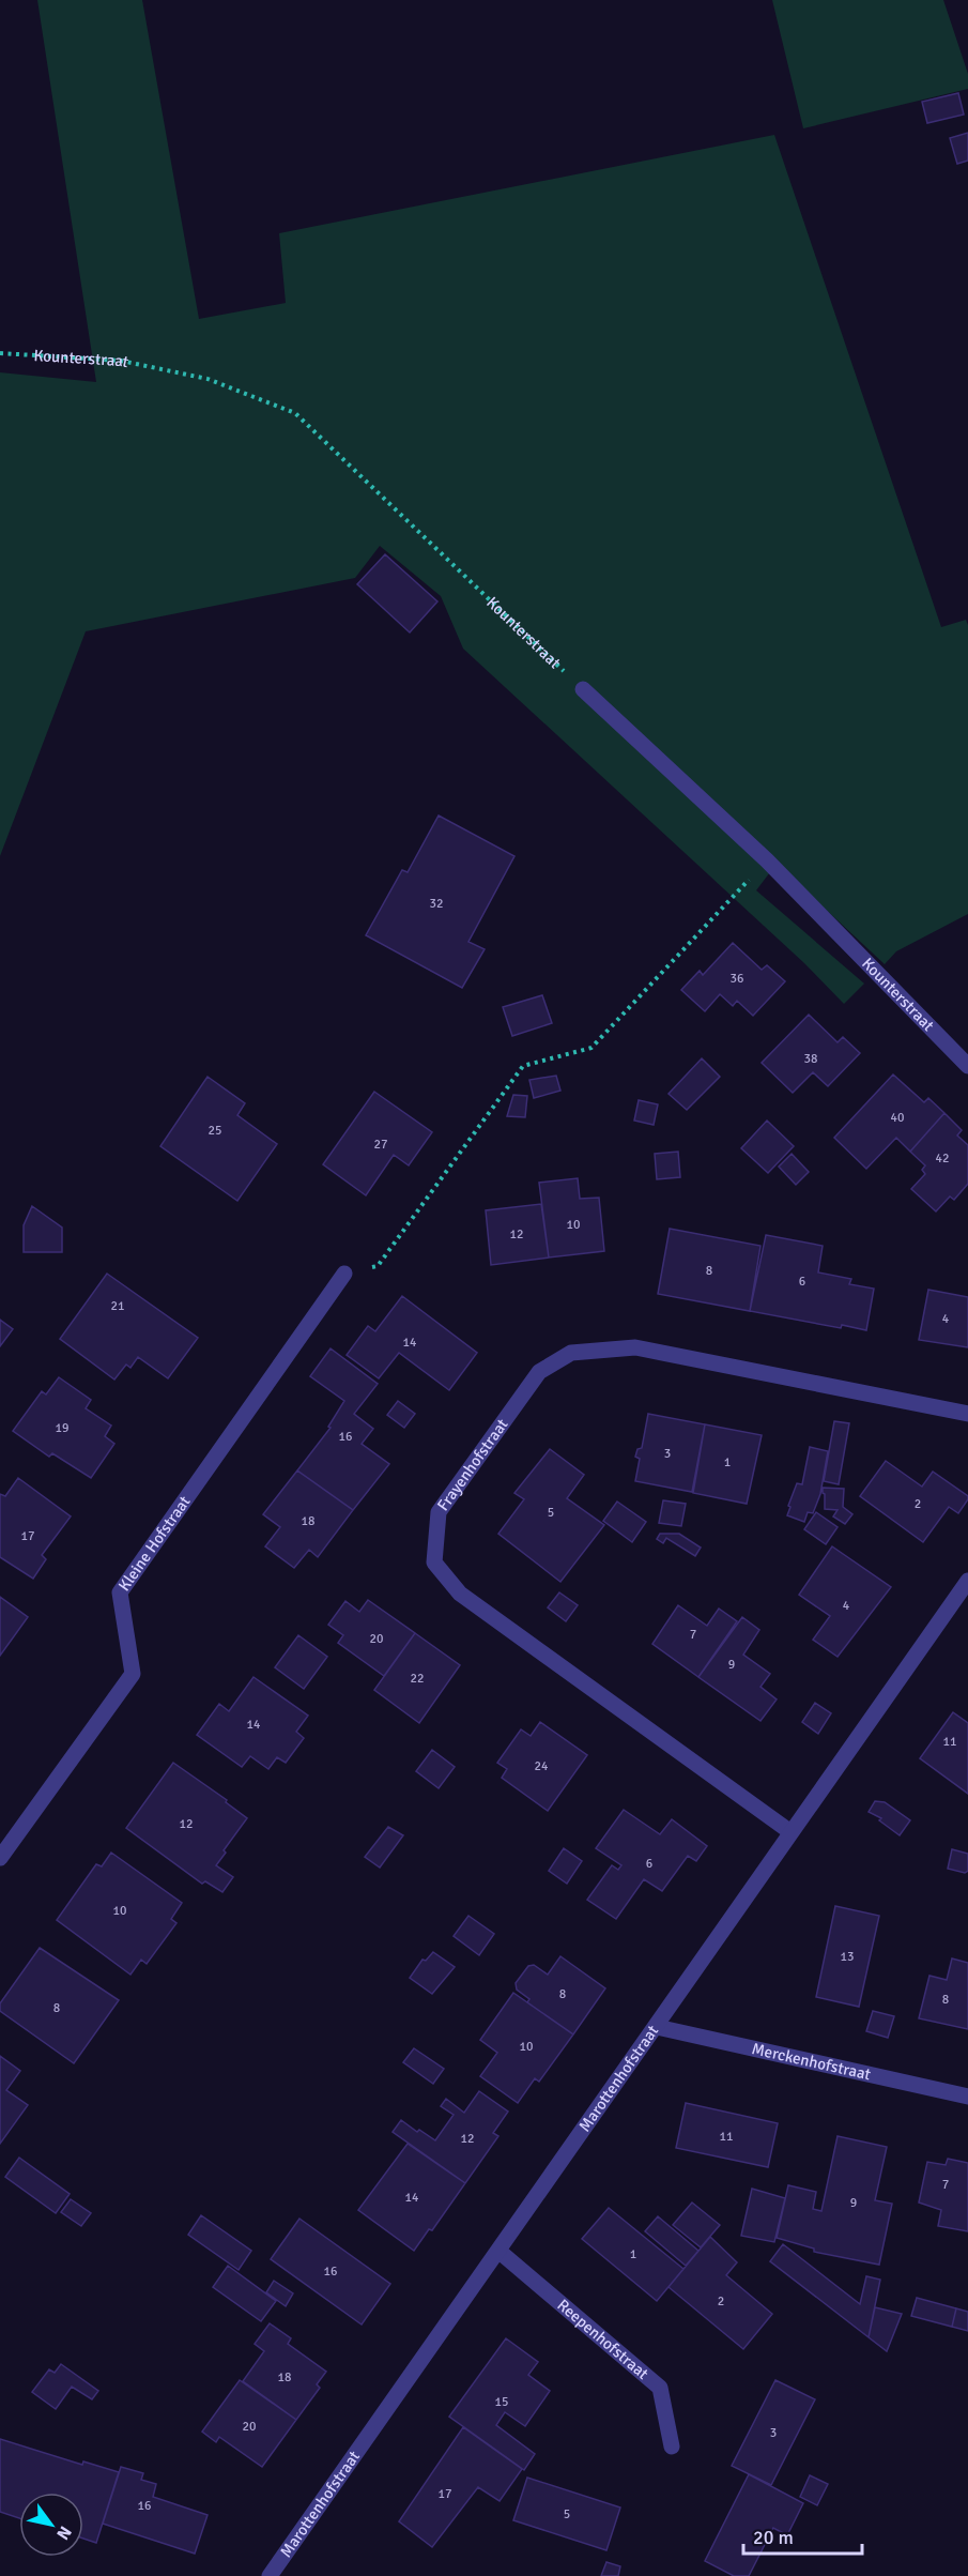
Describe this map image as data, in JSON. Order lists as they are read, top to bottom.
{
  "streets": {
    "street": [
      "Kounterstraat",
      "Frayenhofstraat",
      "Kleine Hofstraat",
      "Merckenhofstraat",
      "Marottenhofstraat",
      "Reepenhofstraat"
    ]
  },
  "crossings": [
    ["Frayenhofstraat", "Marottenhofstraat"],
    ["Merckenhofstraat", "Marottenhofstraat"],
    ["Marottenhofstraat", "Reepenhofstraat"]
  ],
  "house_numbers": [
    "32",
    "36",
    "38",
    "40",
    "25",
    "27",
    "42",
    "10",
    "12",
    "8",
    "6",
    "21",
    "4",
    "14",
    "19",
    "16",
    "3",
    "1",
    "2",
    "5",
    "18",
    "17",
    "4",
    "7",
    "20",
    "9",
    "22",
    "14",
    "11",
    "24",
    "12",
    "6",
    "10",
    "13",
    "8",
    "8",
    "8",
    "10",
    "11",
    "12",
    "7",
    "14",
    "9",
    "1",
    "16",
    "2",
    "18",
    "15",
    "20",
    "3",
    "17",
    "16",
    "5"
  ],
  "scale_bar": "20 m",
  "north": "bottom right"
}
